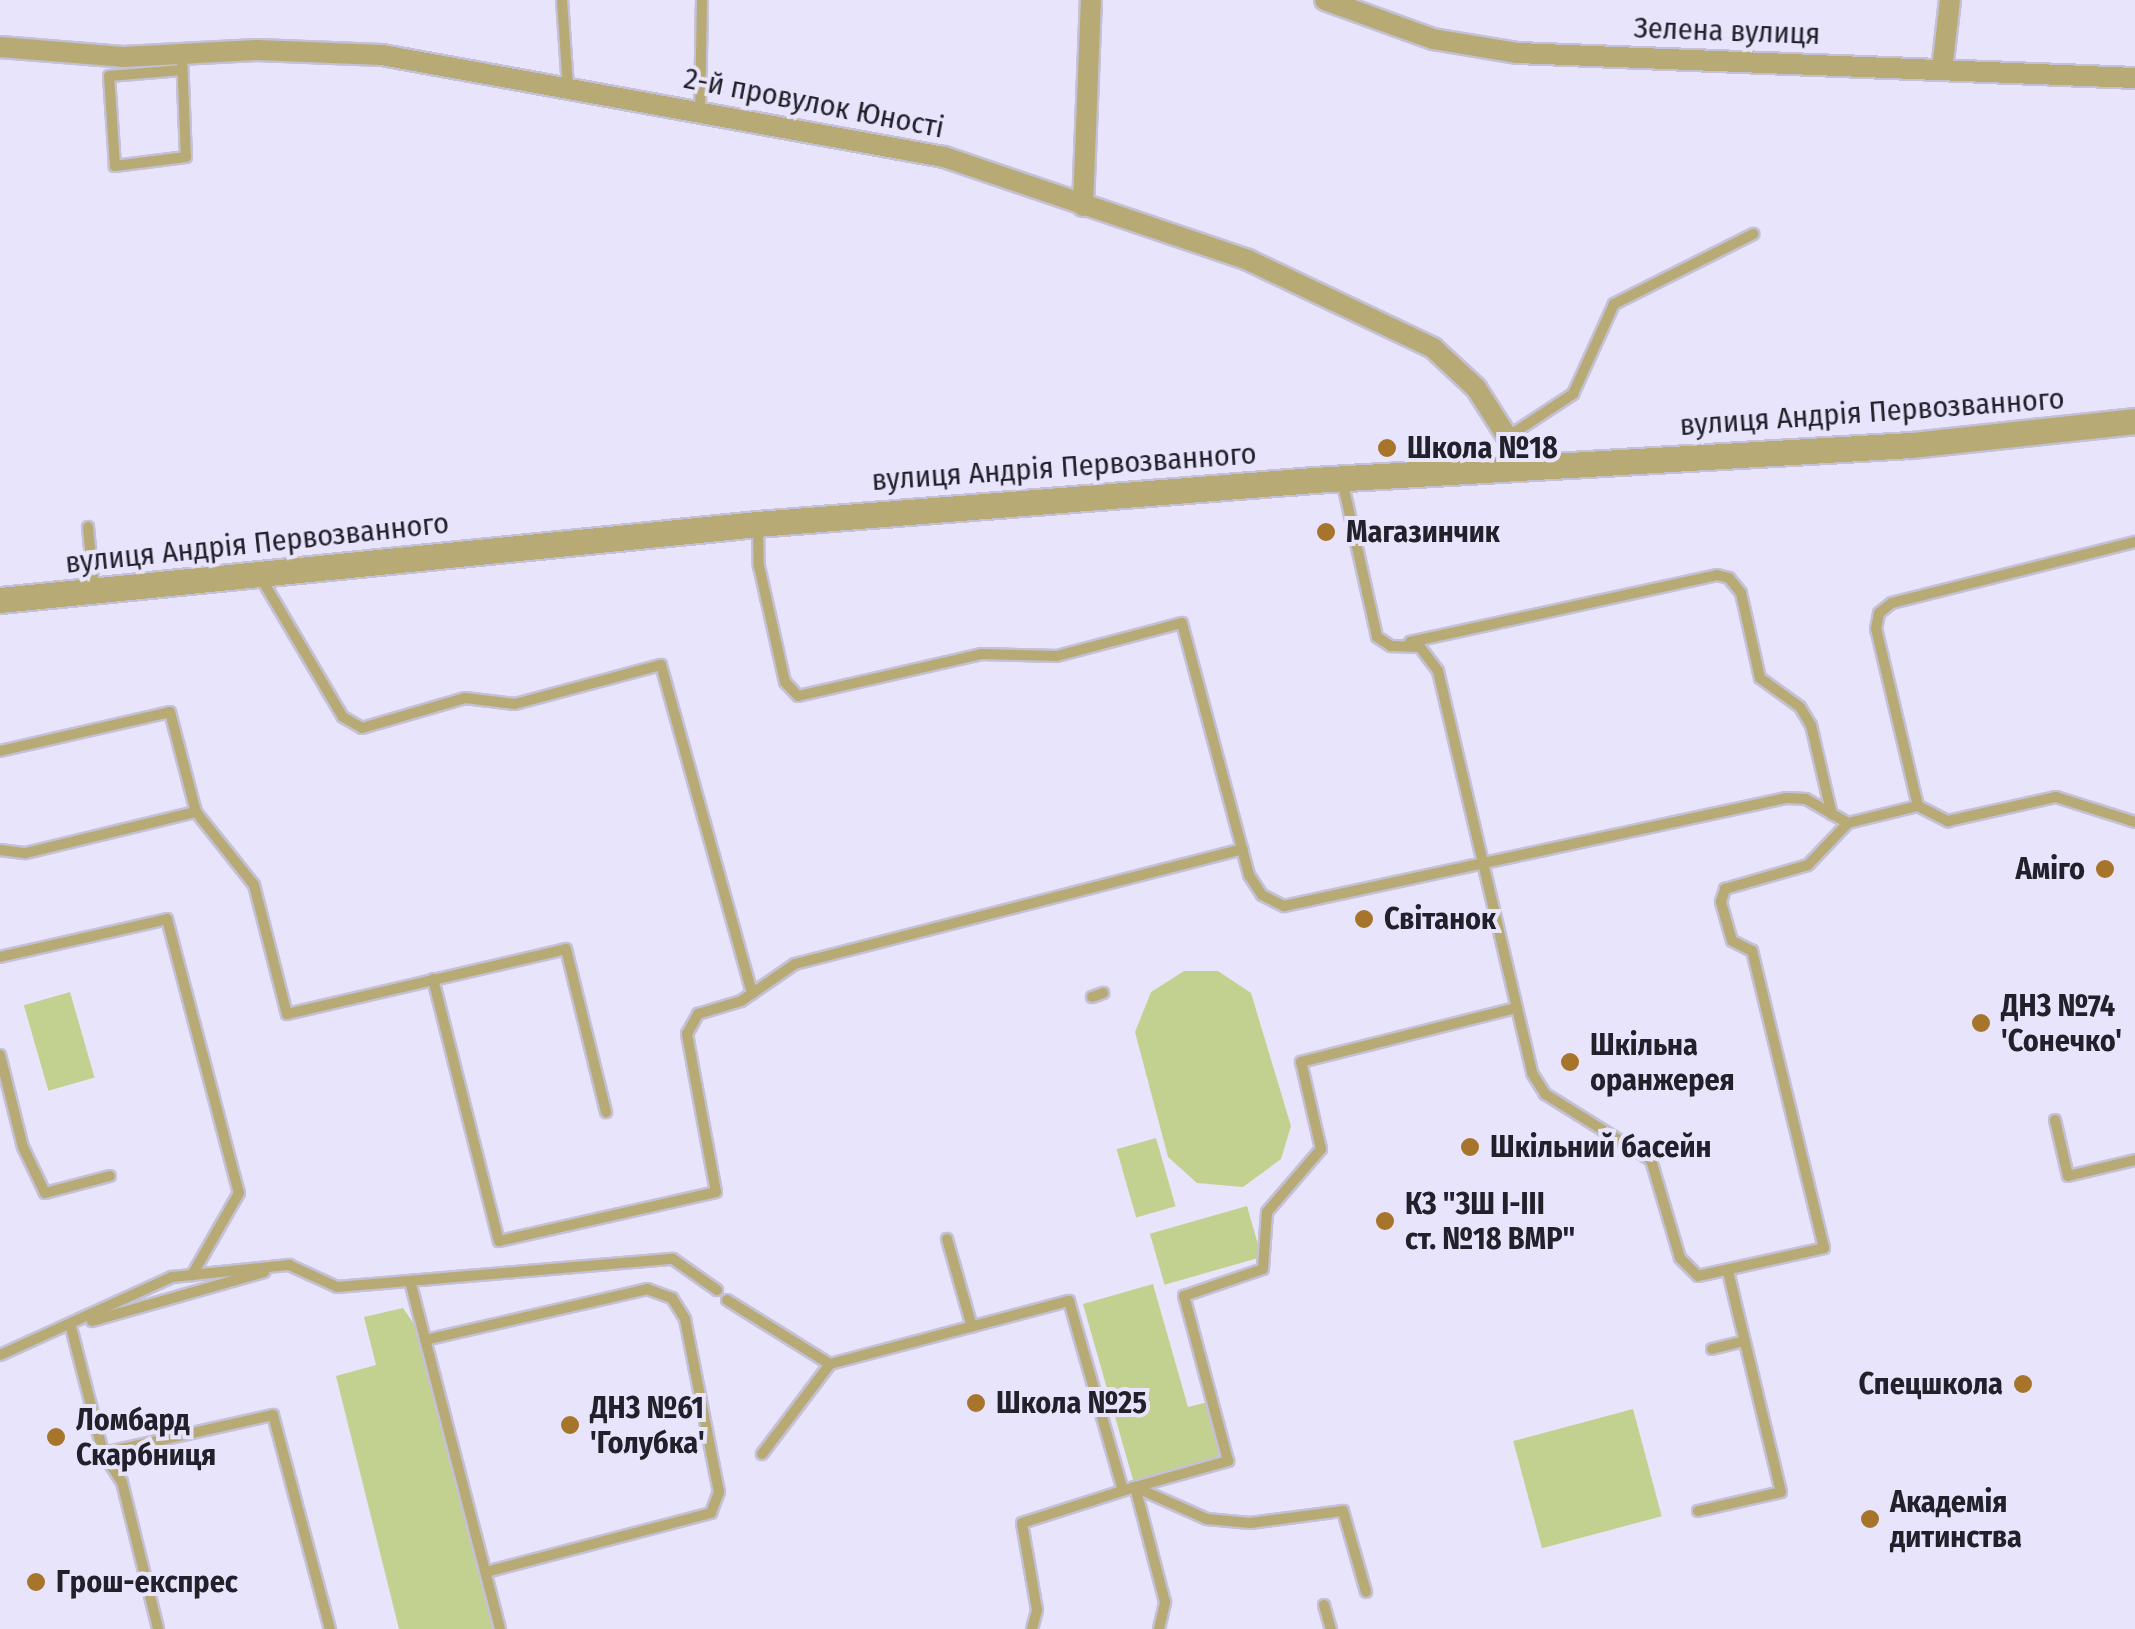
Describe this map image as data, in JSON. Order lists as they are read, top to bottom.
{
  "streets": {
    "street": ["Зелена вулиця", "2-й провулок Юності", "вулиця Андрія Первозванного"]
  },
  "crossings": [
    ["2-й провулок Юності", "вулиця Андрія Первозванного"]
  ],
  "places": [
    "Школа №18",
    "Магазинчик",
    "Аміго",
    "Світанок",
    "ДНЗ №74 'Сонечко'",
    "Шкільна оранжерея",
    "Шкільний басейн",
    "КЗ \"ЗШ І-ІІІ ст. №18 ВМР\"",
    "Спецшкола",
    "Школа №25",
    "ДНЗ №61 'Голубка'",
    "Ломбард Скарбниця",
    "Академія дитинства",
    "Грош-експрес"
  ]
}
